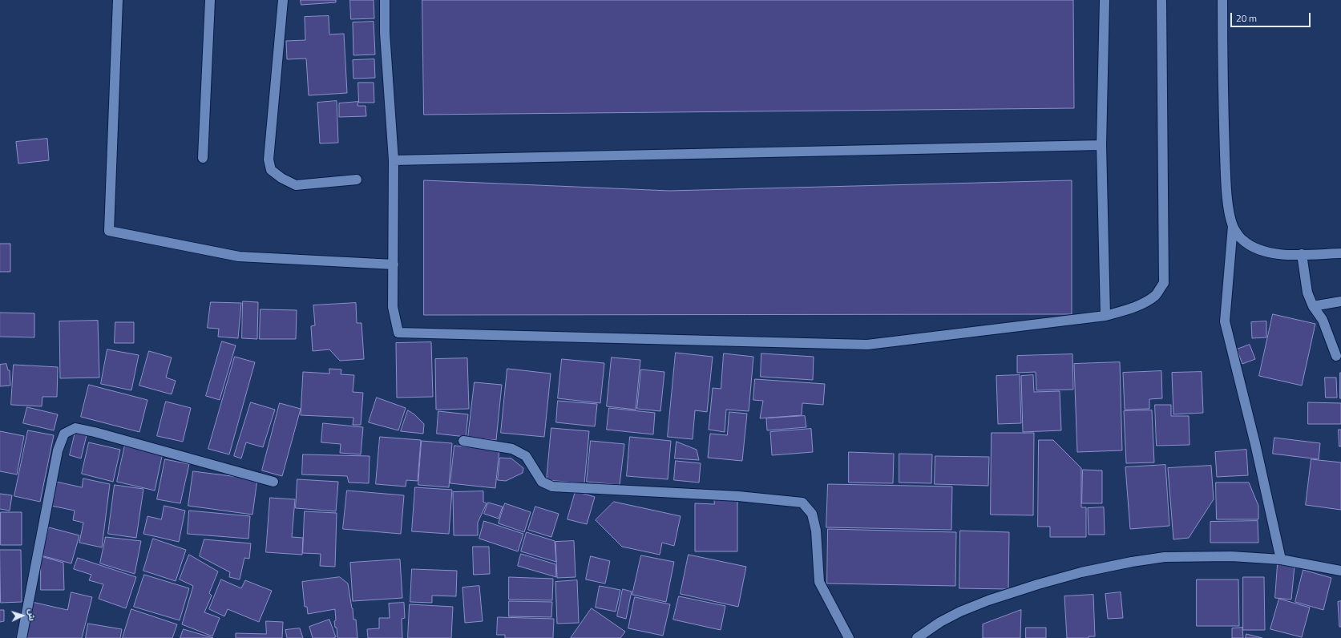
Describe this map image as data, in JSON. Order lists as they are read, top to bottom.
{
  "scale_bar": "20 m",
  "north": "right"
}
